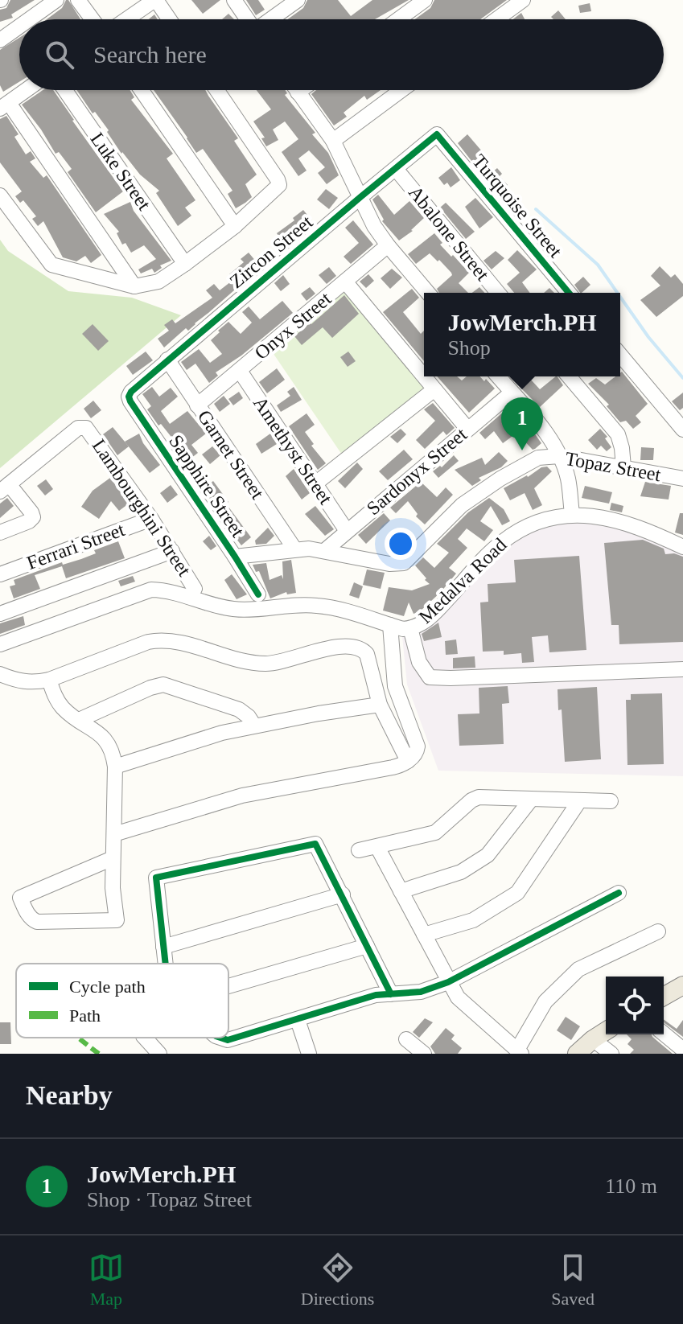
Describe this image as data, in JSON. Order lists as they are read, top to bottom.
{
  "streets": {
    "street": [
      "Luke Street",
      "Turquoise Street",
      "Abalone Street",
      "Zircon Street",
      "Onyx Street",
      "Amethyst Street",
      "Garnet Street",
      "Topaz Street",
      "Sardonyx Street",
      "Sapphire Street",
      "Lambourghini Street",
      "Ferrari Street",
      "Medalva Road"
    ]
  },
  "crossings": [
    ["Turquoise Street", "Zircon Street"],
    ["Abalone Street", "Zircon Street"],
    ["Zircon Street", "Garnet Street"],
    ["Zircon Street", "Sapphire Street"],
    ["Onyx Street", "Amethyst Street"],
    ["Onyx Street", "Garnet Street"],
    ["Amethyst Street", "Sardonyx Street"],
    ["Garnet Street", "Topaz Street"],
    ["Topaz Street", "Sardonyx Street"],
    ["Topaz Street", "Sapphire Street"],
    ["Lambourghini Street", "Ferrari Street"]
  ],
  "legend": ["Cycle path", "Path"],
  "page": {
    "search": "Search here",
    "popup": ["JowMerch.PH", "Shop"],
    "pins": "1",
    "heading": "Nearby",
    "list": [
      {
        "mark": "1",
        "name": "JowMerch.PH",
        "note": "Shop · Topaz Street",
        "value": "110 m"
      }
    ],
    "nav": ["Map", "Directions", "Saved"]
  }
}
